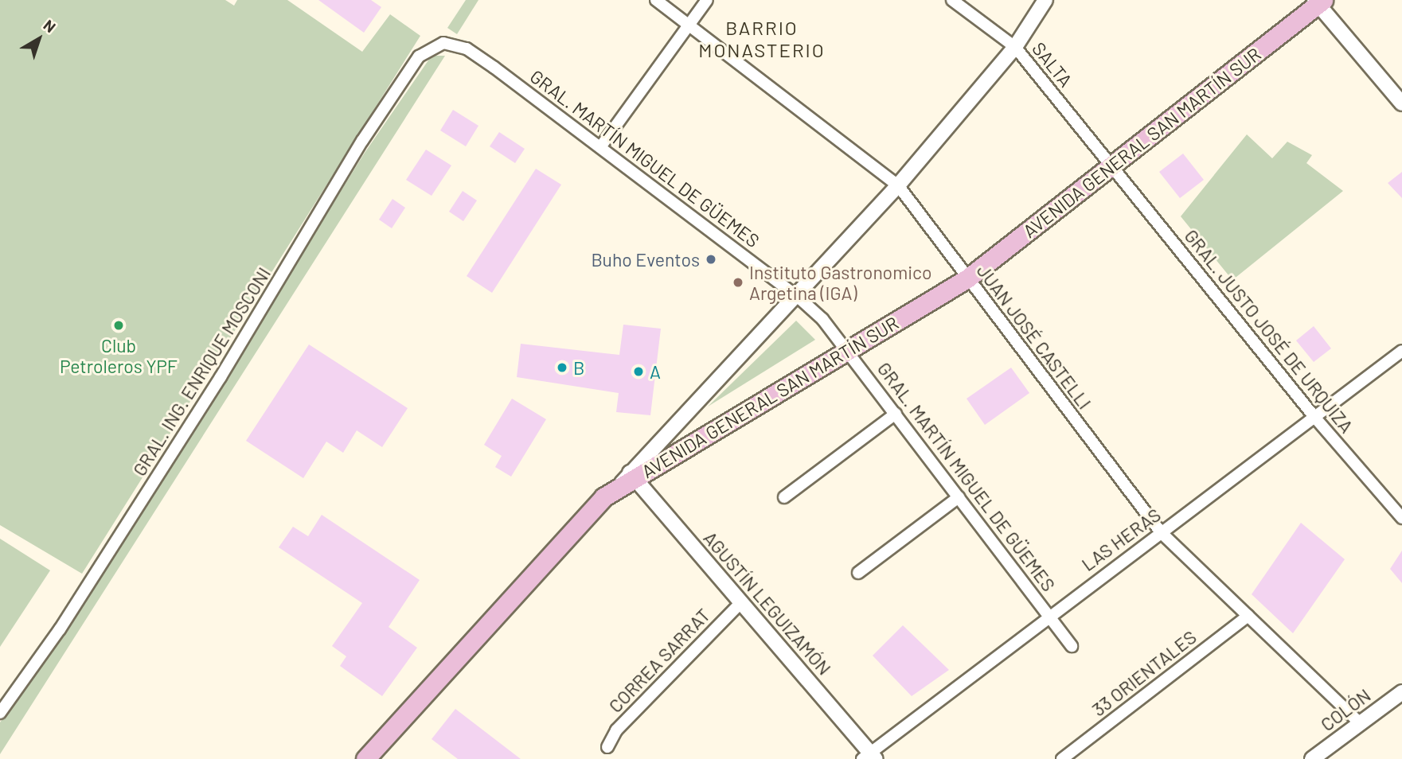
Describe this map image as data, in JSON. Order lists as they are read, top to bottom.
{
  "streets": {
    "main road": ["AVENIDA GENERAL SAN MARTÍN SUR"],
    "street": [
      "SALTA",
      "GRAL. MARTÍN MIGUEL DE GÜEMES",
      "GRAL. JUSTO JOSÉ DE URQUIZA",
      "JUAN JOSÉ CASTELLI",
      "GRAL. ING. ENRIQUE MOSCONI",
      "LAS HERAS",
      "AGUSTÍN LEGUIZAMÓN",
      "CORREA SARRAT",
      "33 ORIENTALES",
      "COLÓN"
    ]
  },
  "crossings": [
    ["SALTA", "AVENIDA GENERAL SAN MARTÍN SUR"],
    ["SALTA", "GRAL. JUSTO JOSÉ DE URQUIZA"],
    ["AVENIDA GENERAL SAN MARTÍN SUR", "GRAL. MARTÍN MIGUEL DE GÜEMES"],
    ["AVENIDA GENERAL SAN MARTÍN SUR", "GRAL. JUSTO JOSÉ DE URQUIZA"],
    ["AVENIDA GENERAL SAN MARTÍN SUR", "JUAN JOSÉ CASTELLI"],
    ["AVENIDA GENERAL SAN MARTÍN SUR", "AGUSTÍN LEGUIZAMÓN"],
    ["GRAL. MARTÍN MIGUEL DE GÜEMES", "GRAL. ING. ENRIQUE MOSCONI"],
    ["GRAL. MARTÍN MIGUEL DE GÜEMES", "LAS HERAS"],
    ["GRAL. JUSTO JOSÉ DE URQUIZA", "LAS HERAS"],
    ["JUAN JOSÉ CASTELLI", "LAS HERAS"],
    ["JUAN JOSÉ CASTELLI", "33 ORIENTALES"],
    ["JUAN JOSÉ CASTELLI", "COLÓN"],
    ["LAS HERAS", "AGUSTÍN LEGUIZAMÓN"],
    ["AGUSTÍN LEGUIZAMÓN", "CORREA SARRAT"]
  ],
  "districts": ["BARRIO MONASTERIO"],
  "places": [
    "Buho Eventos",
    "Instituto Gastronomico Argetina (IGA)",
    "Club Petroleros YPF",
    "B",
    "A"
  ],
  "north": "top right"
}
